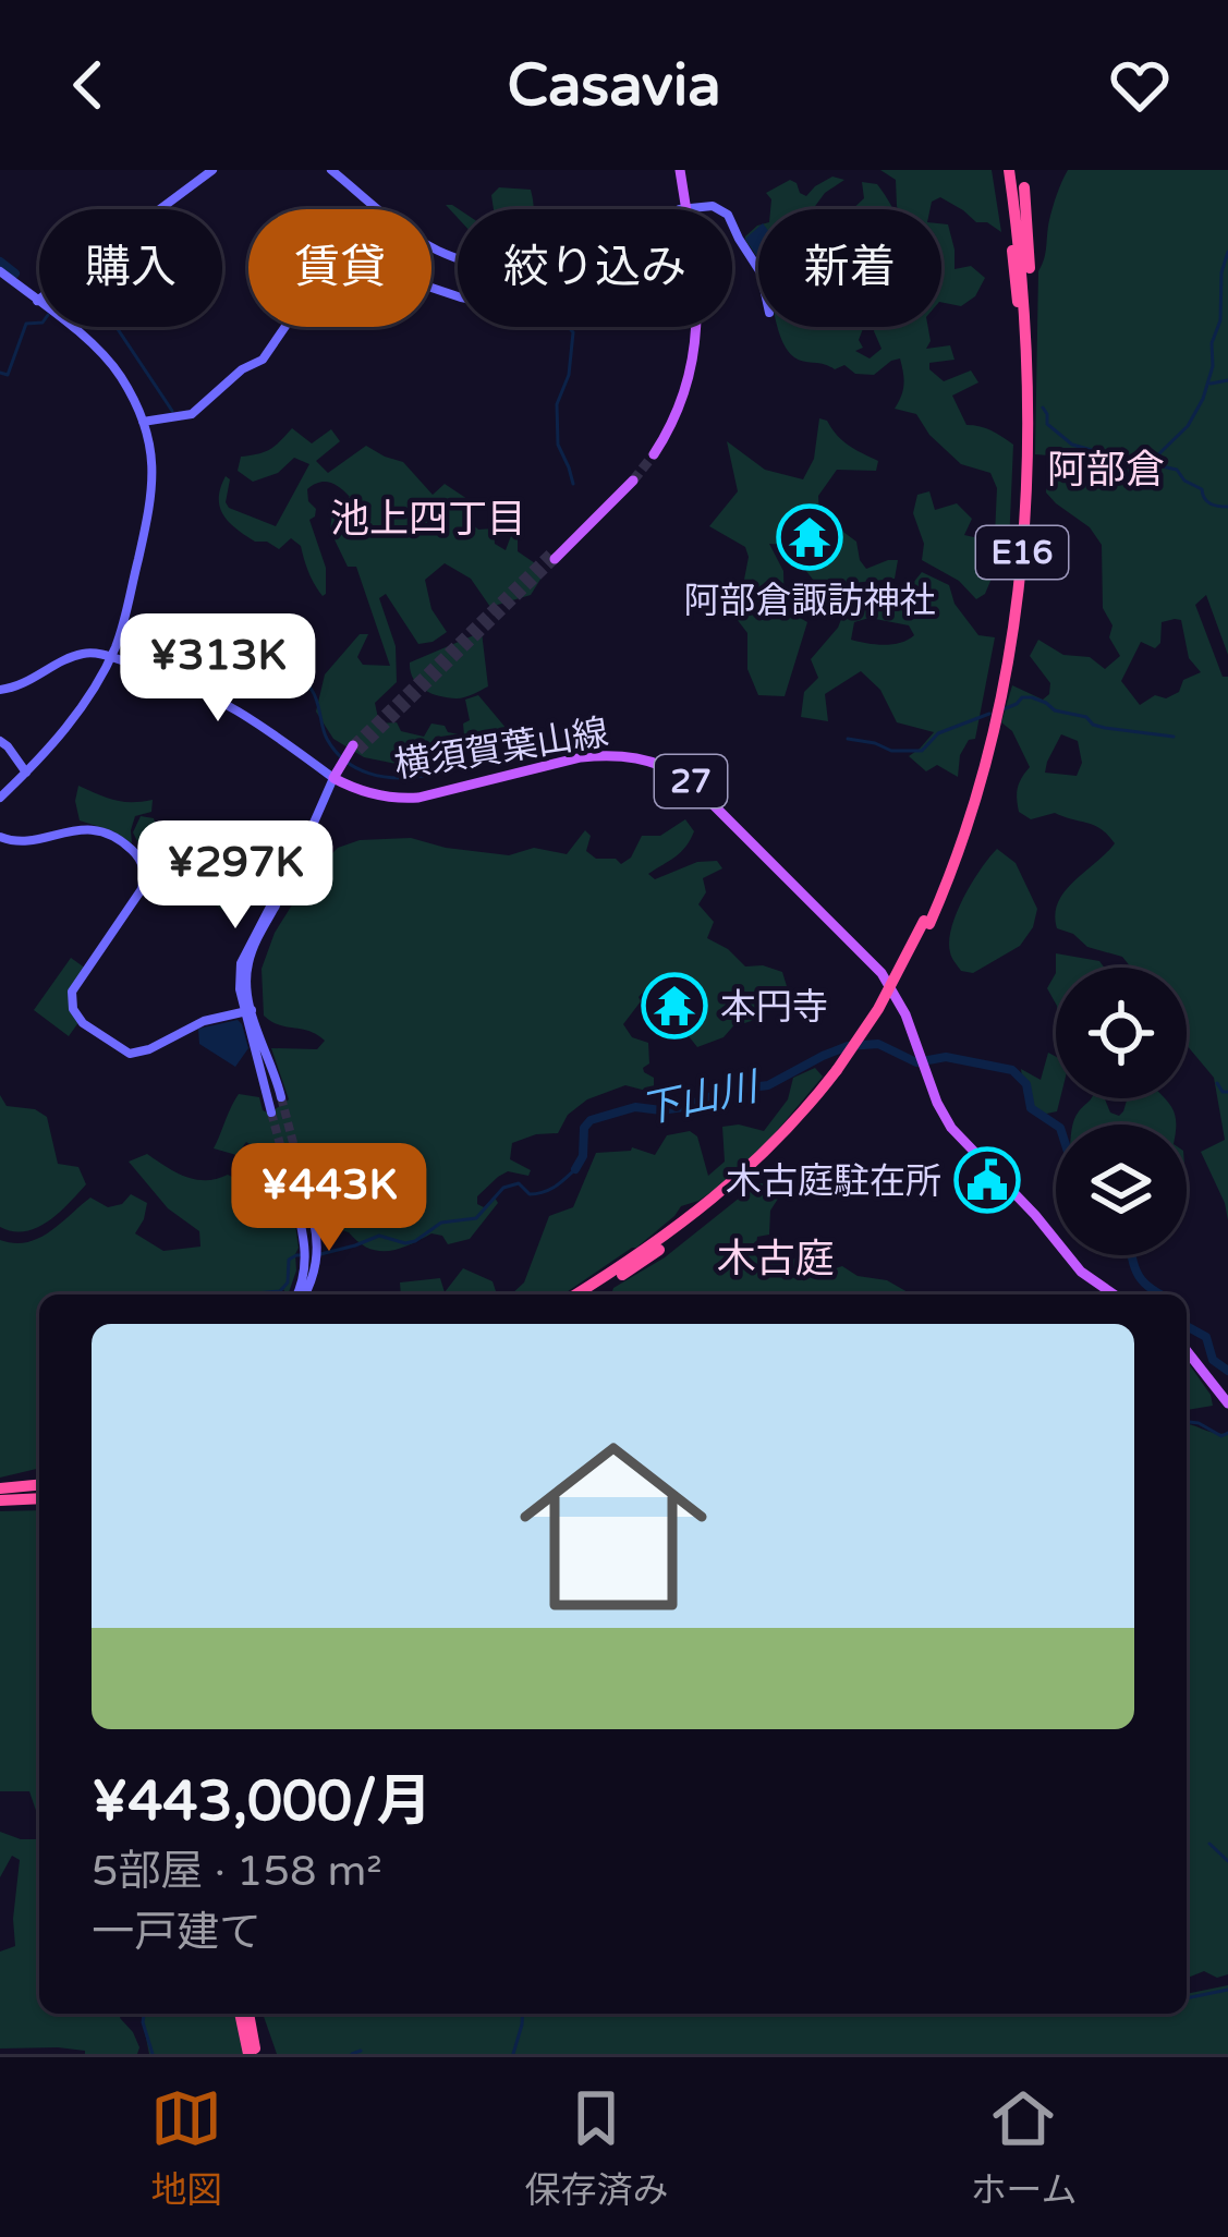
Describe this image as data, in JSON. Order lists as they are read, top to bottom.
{
  "streets": {
    "highway": ["E16"],
    "main road": ["横須賀葉山線", "27"]
  },
  "districts": ["阿部倉", "池上四丁目", "木古庭"],
  "water": ["下山川"],
  "places": {
    "temple": ["阿部倉諏訪神社", "本円寺"],
    "public building": ["木古庭駐在所"]
  },
  "page": {
    "header": "Casavia",
    "chip": [
      "購入",
      "賃貸",
      "絞り込み",
      "新着"
    ],
    "price": ["¥313K", "¥297K", "¥443K"],
    "list": [
      {
        "name": "¥443,000/月",
        "note": "5部屋 · 158 m² · 一戸建て"
      }
    ],
    "tabs": ["地図", "保存済み", "ホーム"]
  }
}
